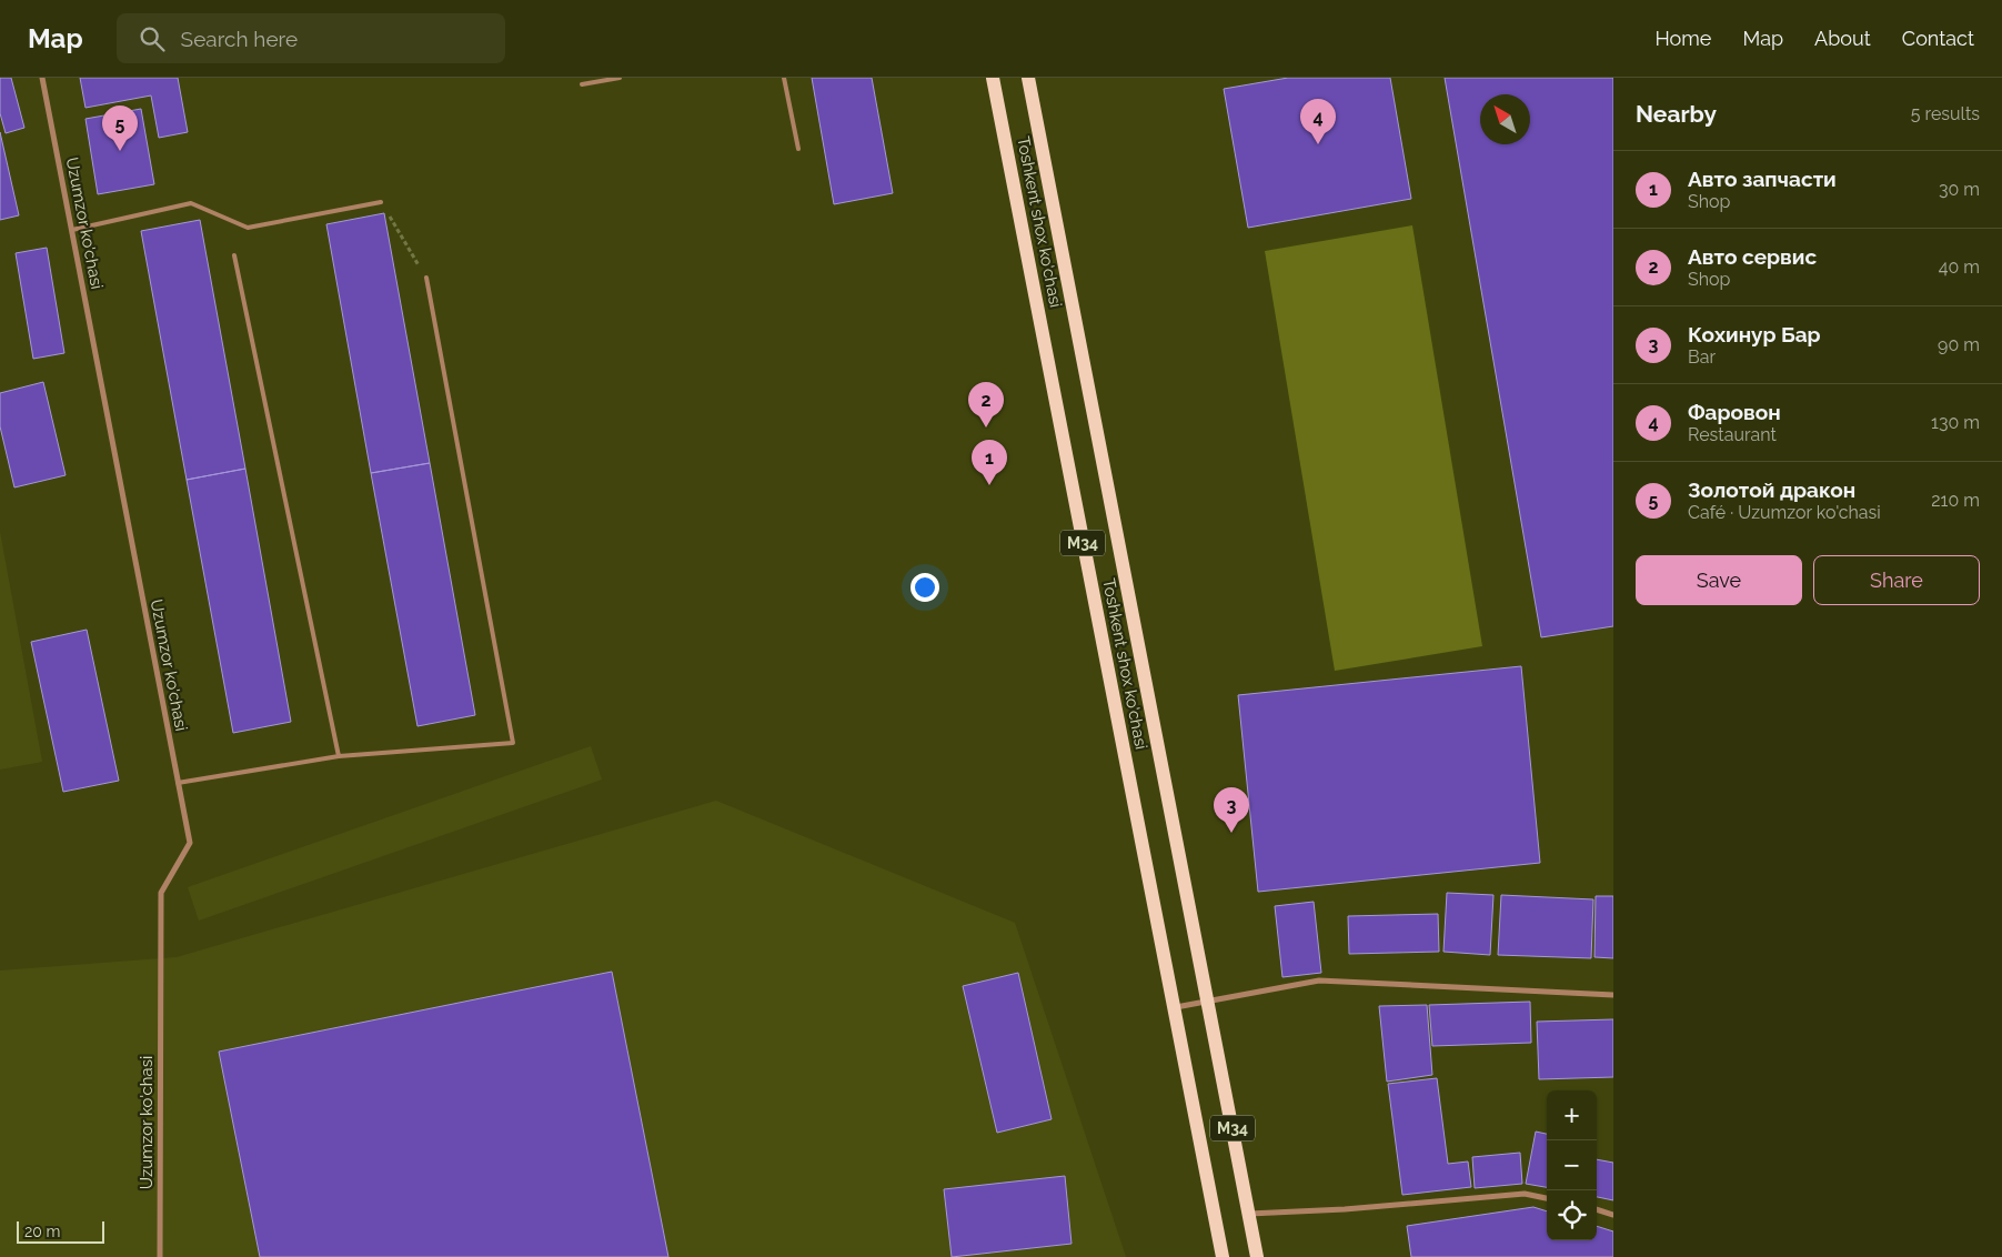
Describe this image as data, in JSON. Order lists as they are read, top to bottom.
{
  "streets": {
    "main road": ["Toshkent shox ko'chasi", "M34"],
    "street": ["Uzumzor ko'chasi"]
  },
  "scale_bar": "20 m",
  "north": "top left",
  "page": {
    "header": "Map",
    "search": "Search here",
    "nav": [
      "Home",
      "Map",
      "About",
      "Contact"
    ],
    "heading": ["Nearby", "5 results"],
    "pins": [
      "4",
      "5",
      "2",
      "1",
      "3"
    ],
    "list": [
      {
        "mark": "1",
        "name": "Авто запчасти",
        "note": "Shop",
        "value": "30 m"
      },
      {
        "mark": "2",
        "name": "Авто сервис",
        "note": "Shop",
        "value": "40 m"
      },
      {
        "mark": "3",
        "name": "Кохинур Бар",
        "note": "Bar",
        "value": "90 m"
      },
      {
        "mark": "4",
        "name": "Фаровон",
        "note": "Restaurant",
        "value": "130 m"
      },
      {
        "mark": "5",
        "name": "Золотой дракон",
        "note": "Café · Uzumzor ko'chasi",
        "value": "210 m"
      }
    ],
    "buttons": ["Save", "Share"],
    "map_buttons": ["+", "−"],
    "scale": "20 m"
  }
}
